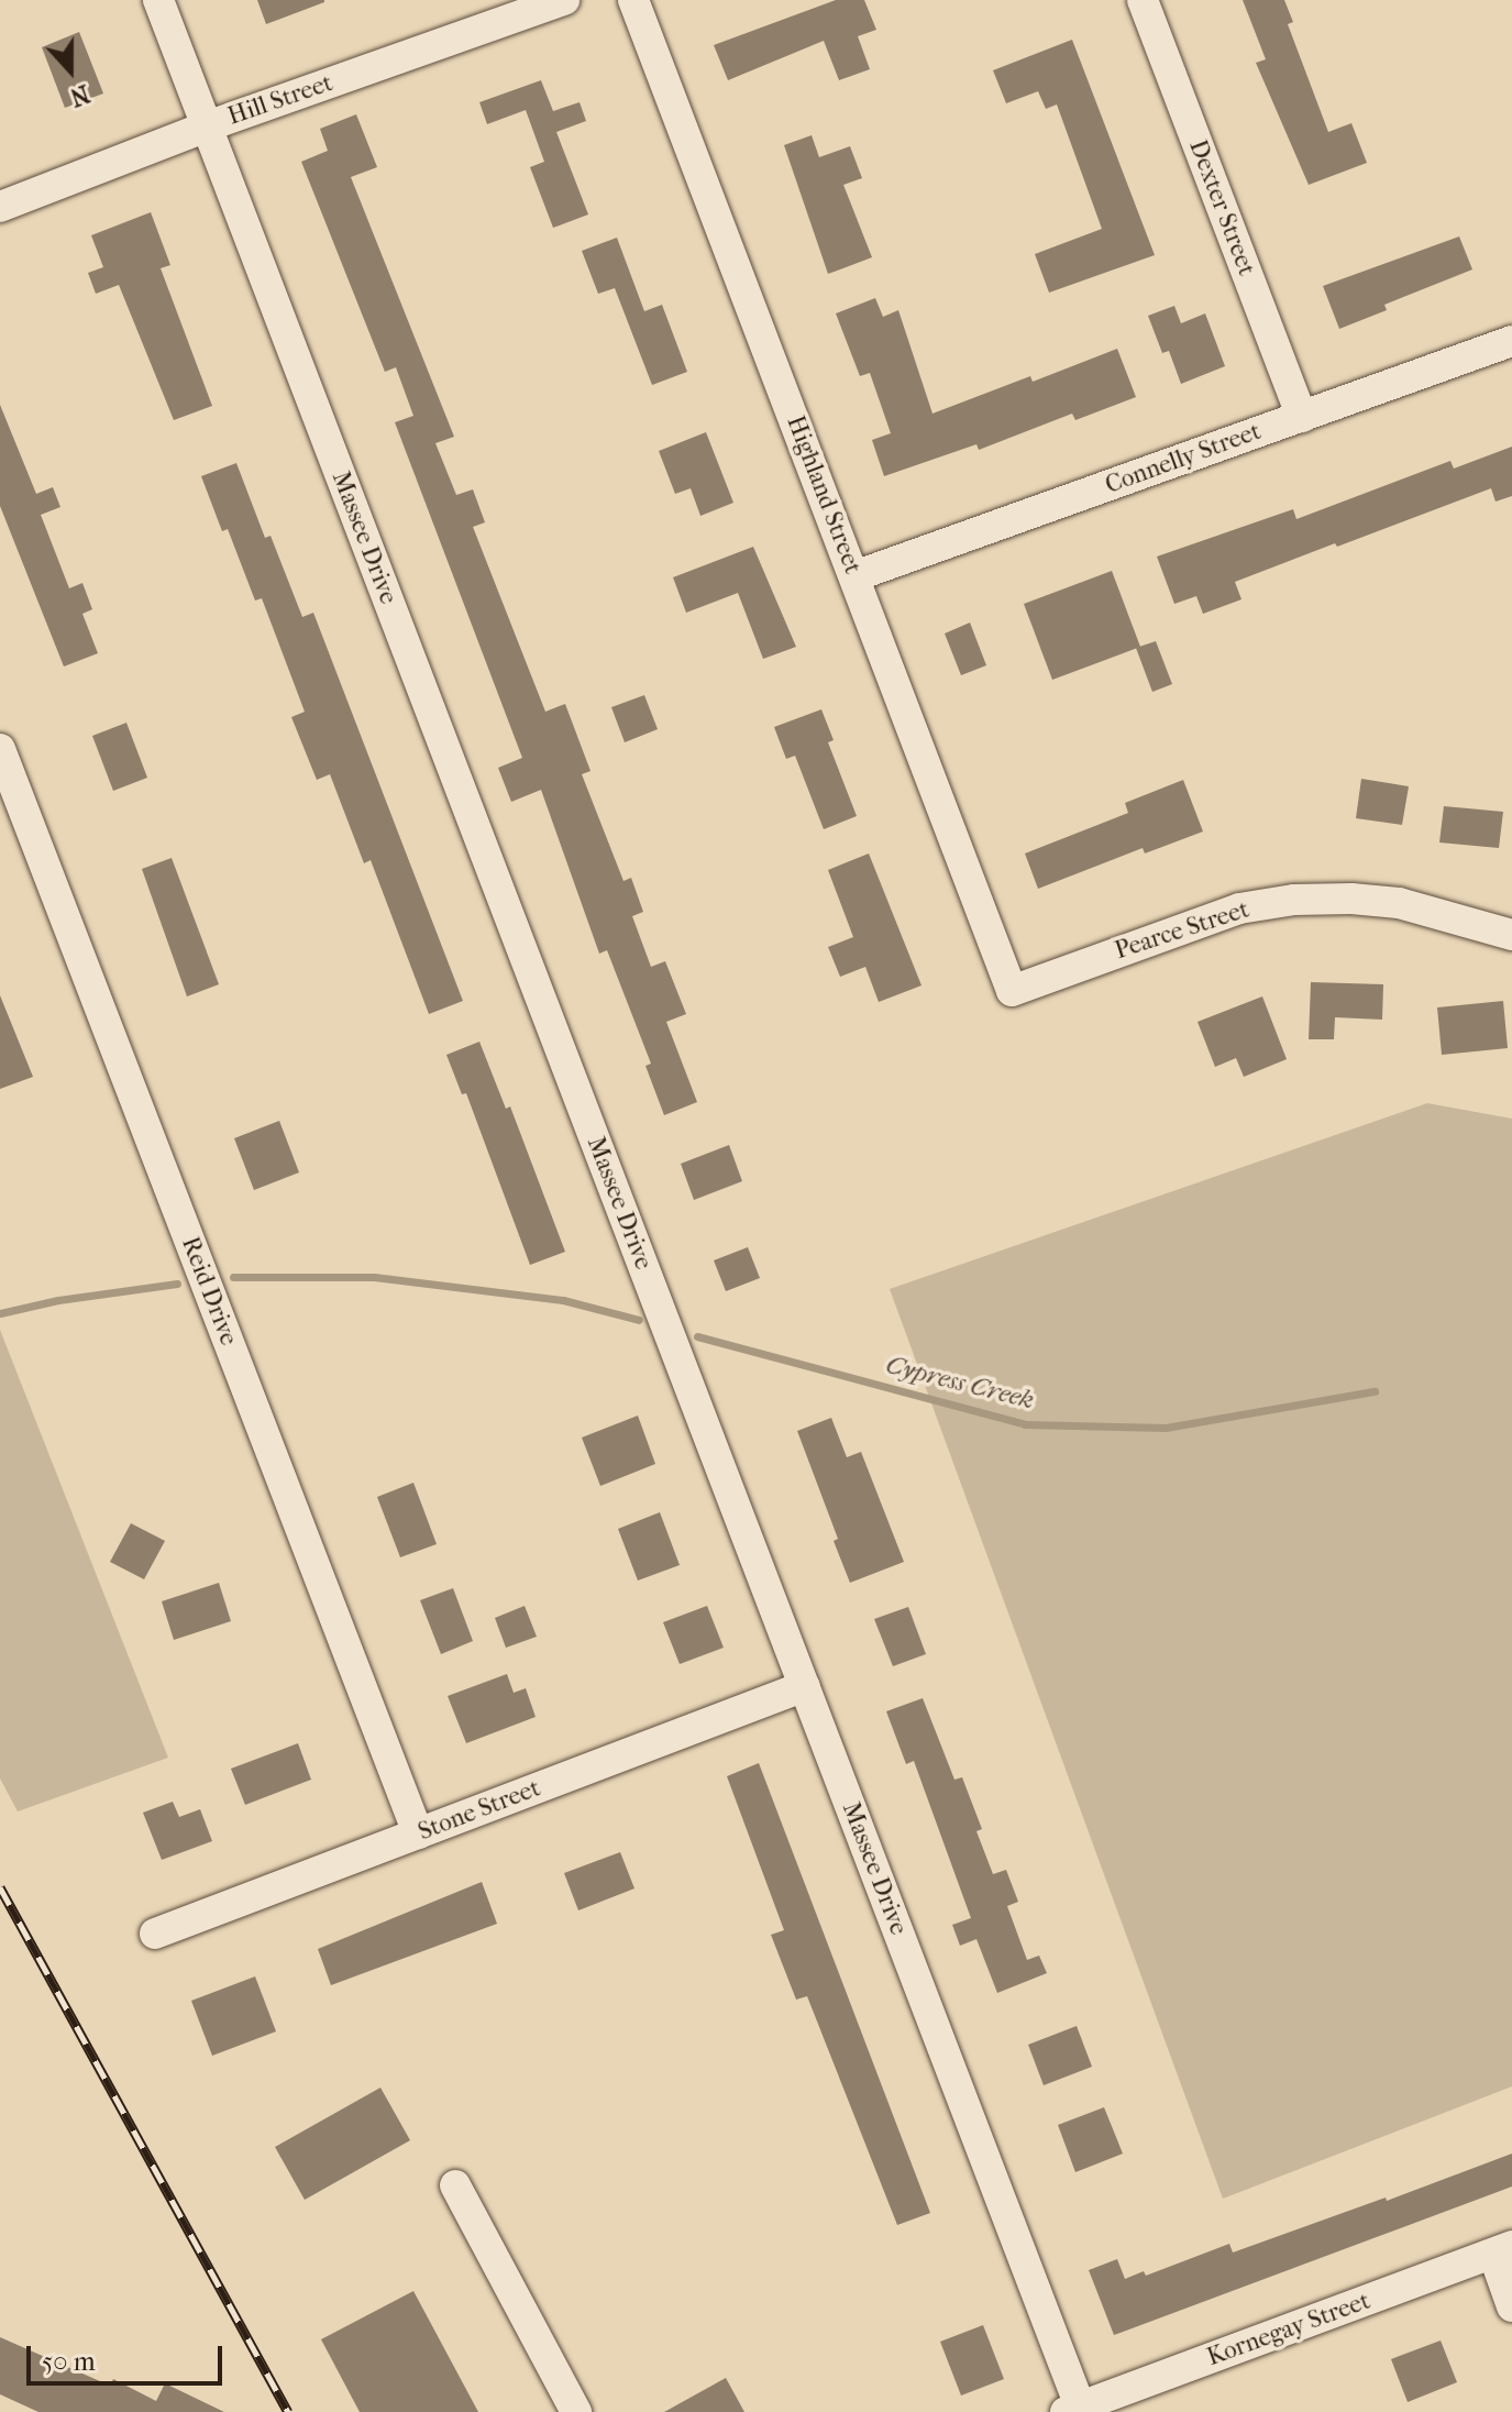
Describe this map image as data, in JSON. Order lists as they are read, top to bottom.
{
  "streets": {
    "street": [
      "Hill Street",
      "Dexter Street",
      "Connelly Street",
      "Highland Street",
      "Massee Drive",
      "Pearce Street",
      "Reid Drive",
      "Stone Street",
      "Kornegay Street"
    ]
  },
  "crossings": [
    ["Hill Street", "Massee Drive"],
    ["Dexter Street", "Connelly Street"],
    ["Connelly Street", "Highland Street"],
    ["Highland Street", "Pearce Street"],
    ["Massee Drive", "Stone Street"],
    ["Massee Drive", "Kornegay Street"],
    ["Reid Drive", "Stone Street"]
  ],
  "water": ["Cypress Creek"],
  "scale_bar": "50 m",
  "north": "bottom"
}
